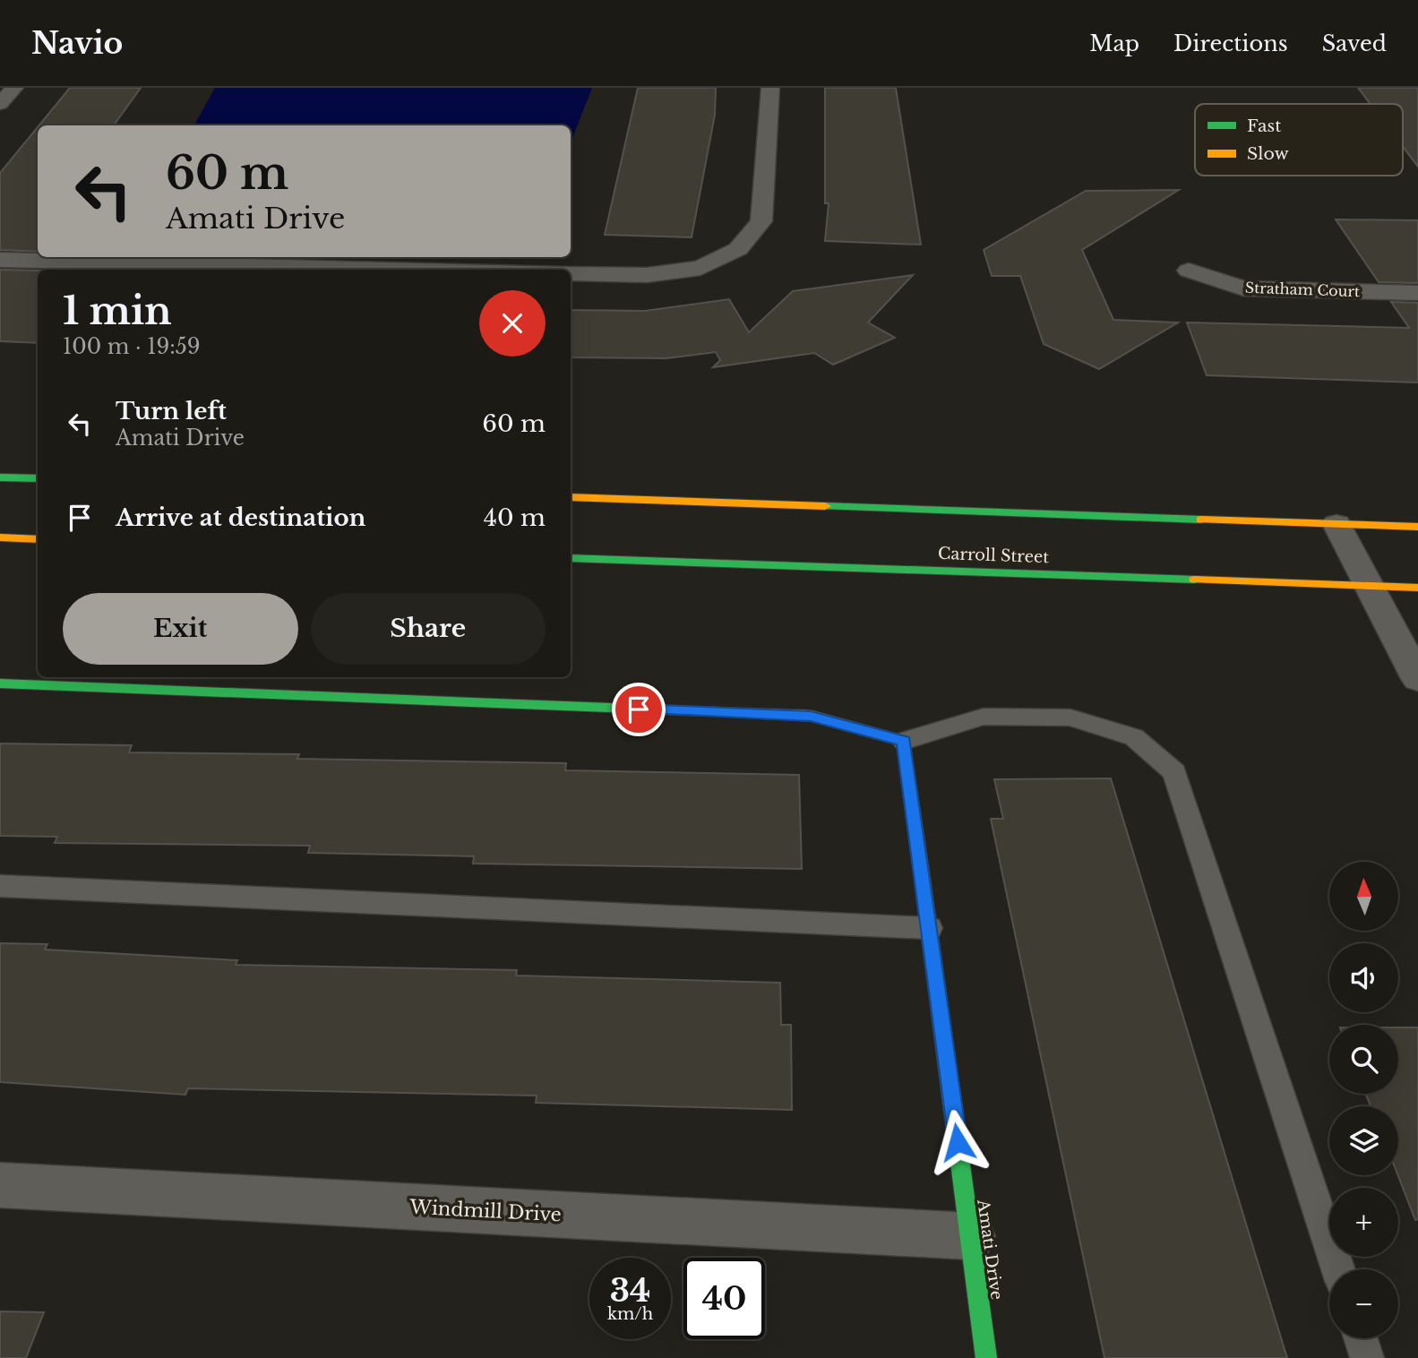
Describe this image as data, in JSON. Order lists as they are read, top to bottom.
{
  "streets": {
    "main road": ["Carroll Street", "Amati Drive"],
    "street": ["Stratham Court", "Windmill Drive"]
  },
  "crossings": [
    ["Windmill Drive", "Amati Drive"]
  ],
  "legend": ["Fast", "Slow"],
  "north": "top",
  "page": {
    "header": "Navio",
    "nav": ["Map", "Directions", "Saved"],
    "turn": ["60 m", "Amati Drive"],
    "heading": ["1 min", "100 m · 19:59"],
    "list": [
      {
        "name": "Turn left",
        "note": "Amati Drive",
        "value": "60 m"
      },
      {
        "name": "Arrive at destination",
        "value": "40 m"
      }
    ],
    "buttons": ["Exit", "Share"],
    "map_buttons": ["+", "−"],
    "speed": "34 km/h",
    "limit": "40"
  }
}
